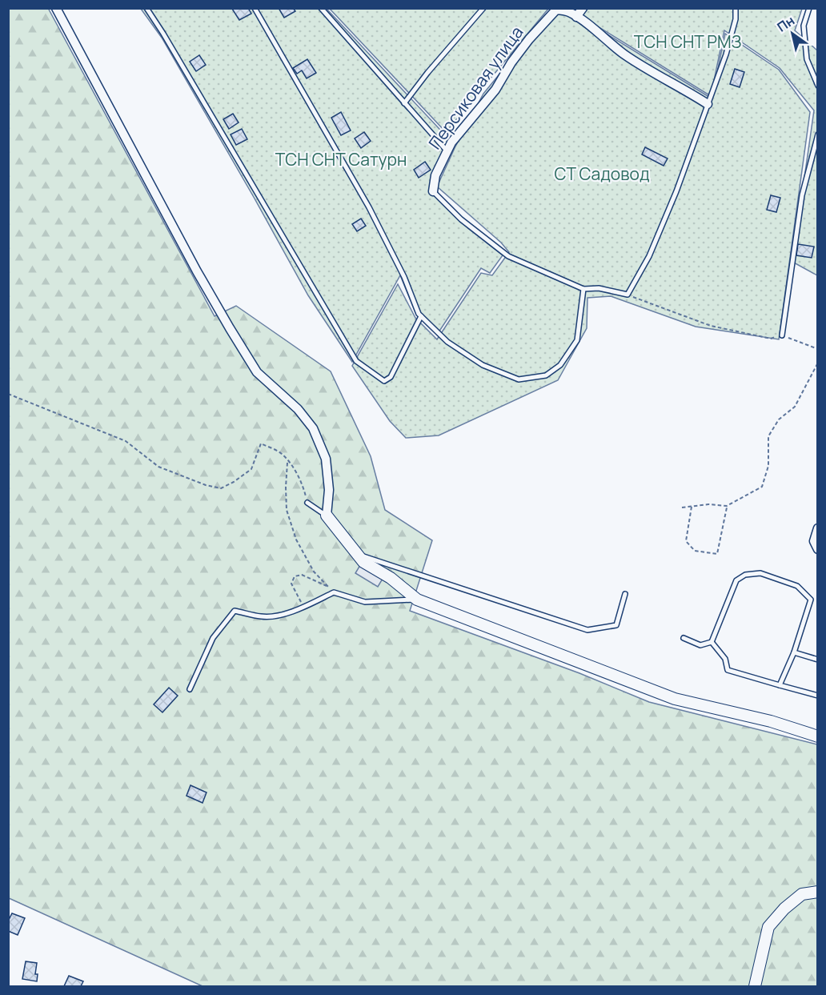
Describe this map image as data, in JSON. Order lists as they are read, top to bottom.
{
  "streets": {
    "street": ["Персиковая улица"]
  },
  "parks": ["ТСН СНТ РМЗ", "ТСН СНТ Сатурн", "СТ Садовод"],
  "north": "top left"
}
